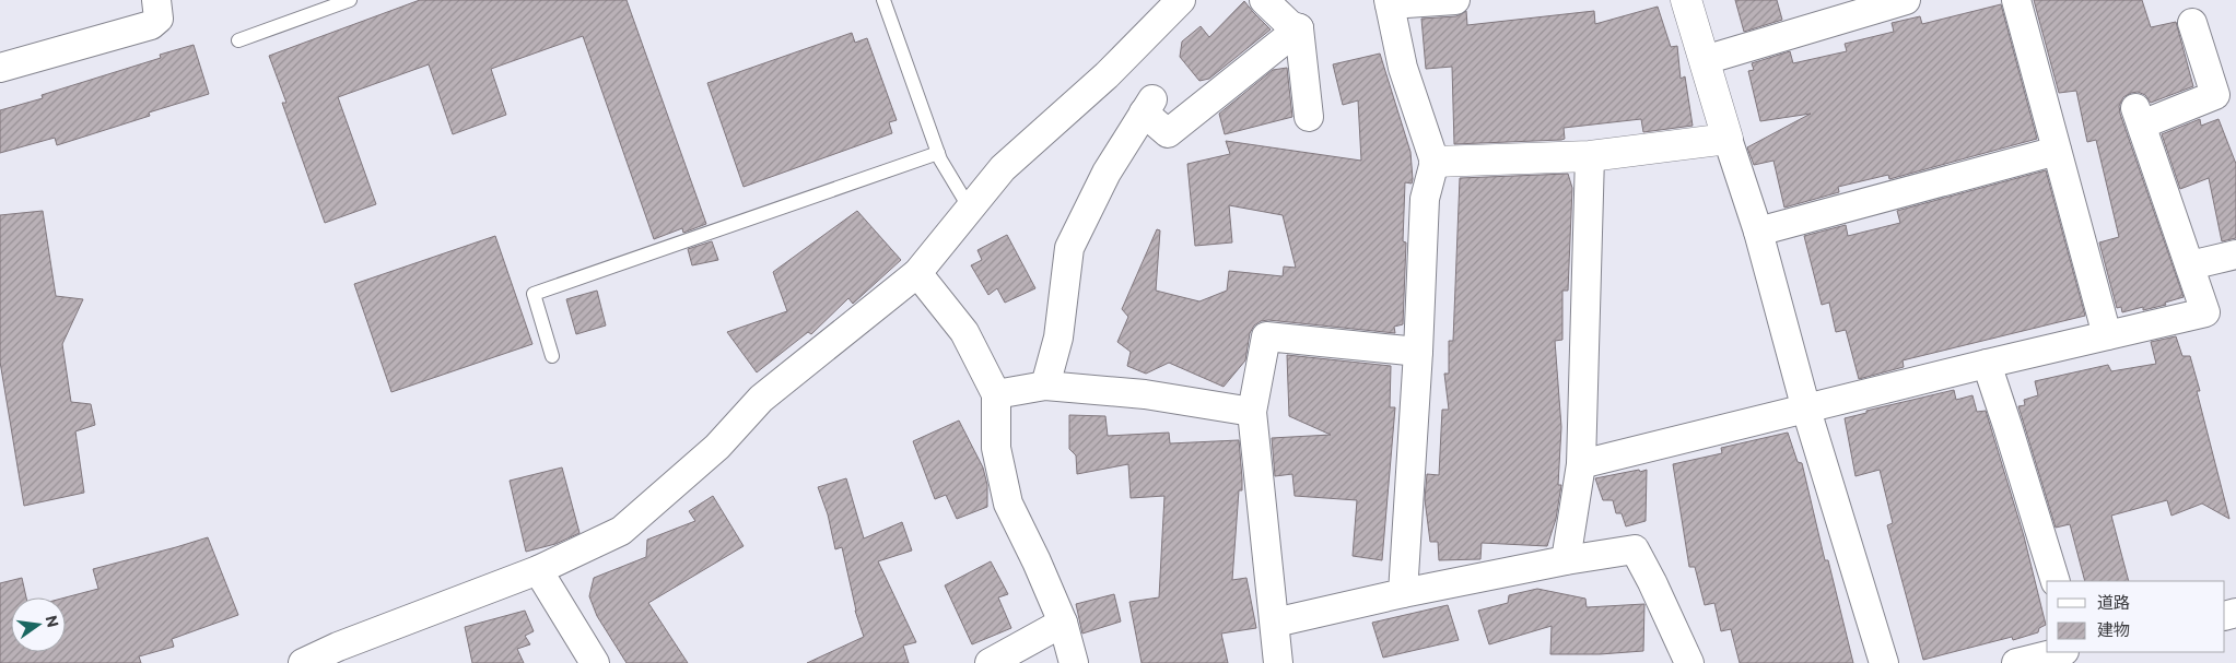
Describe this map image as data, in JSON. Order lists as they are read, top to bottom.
{
  "legend": ["道路", "建物"],
  "north": "right"
}
